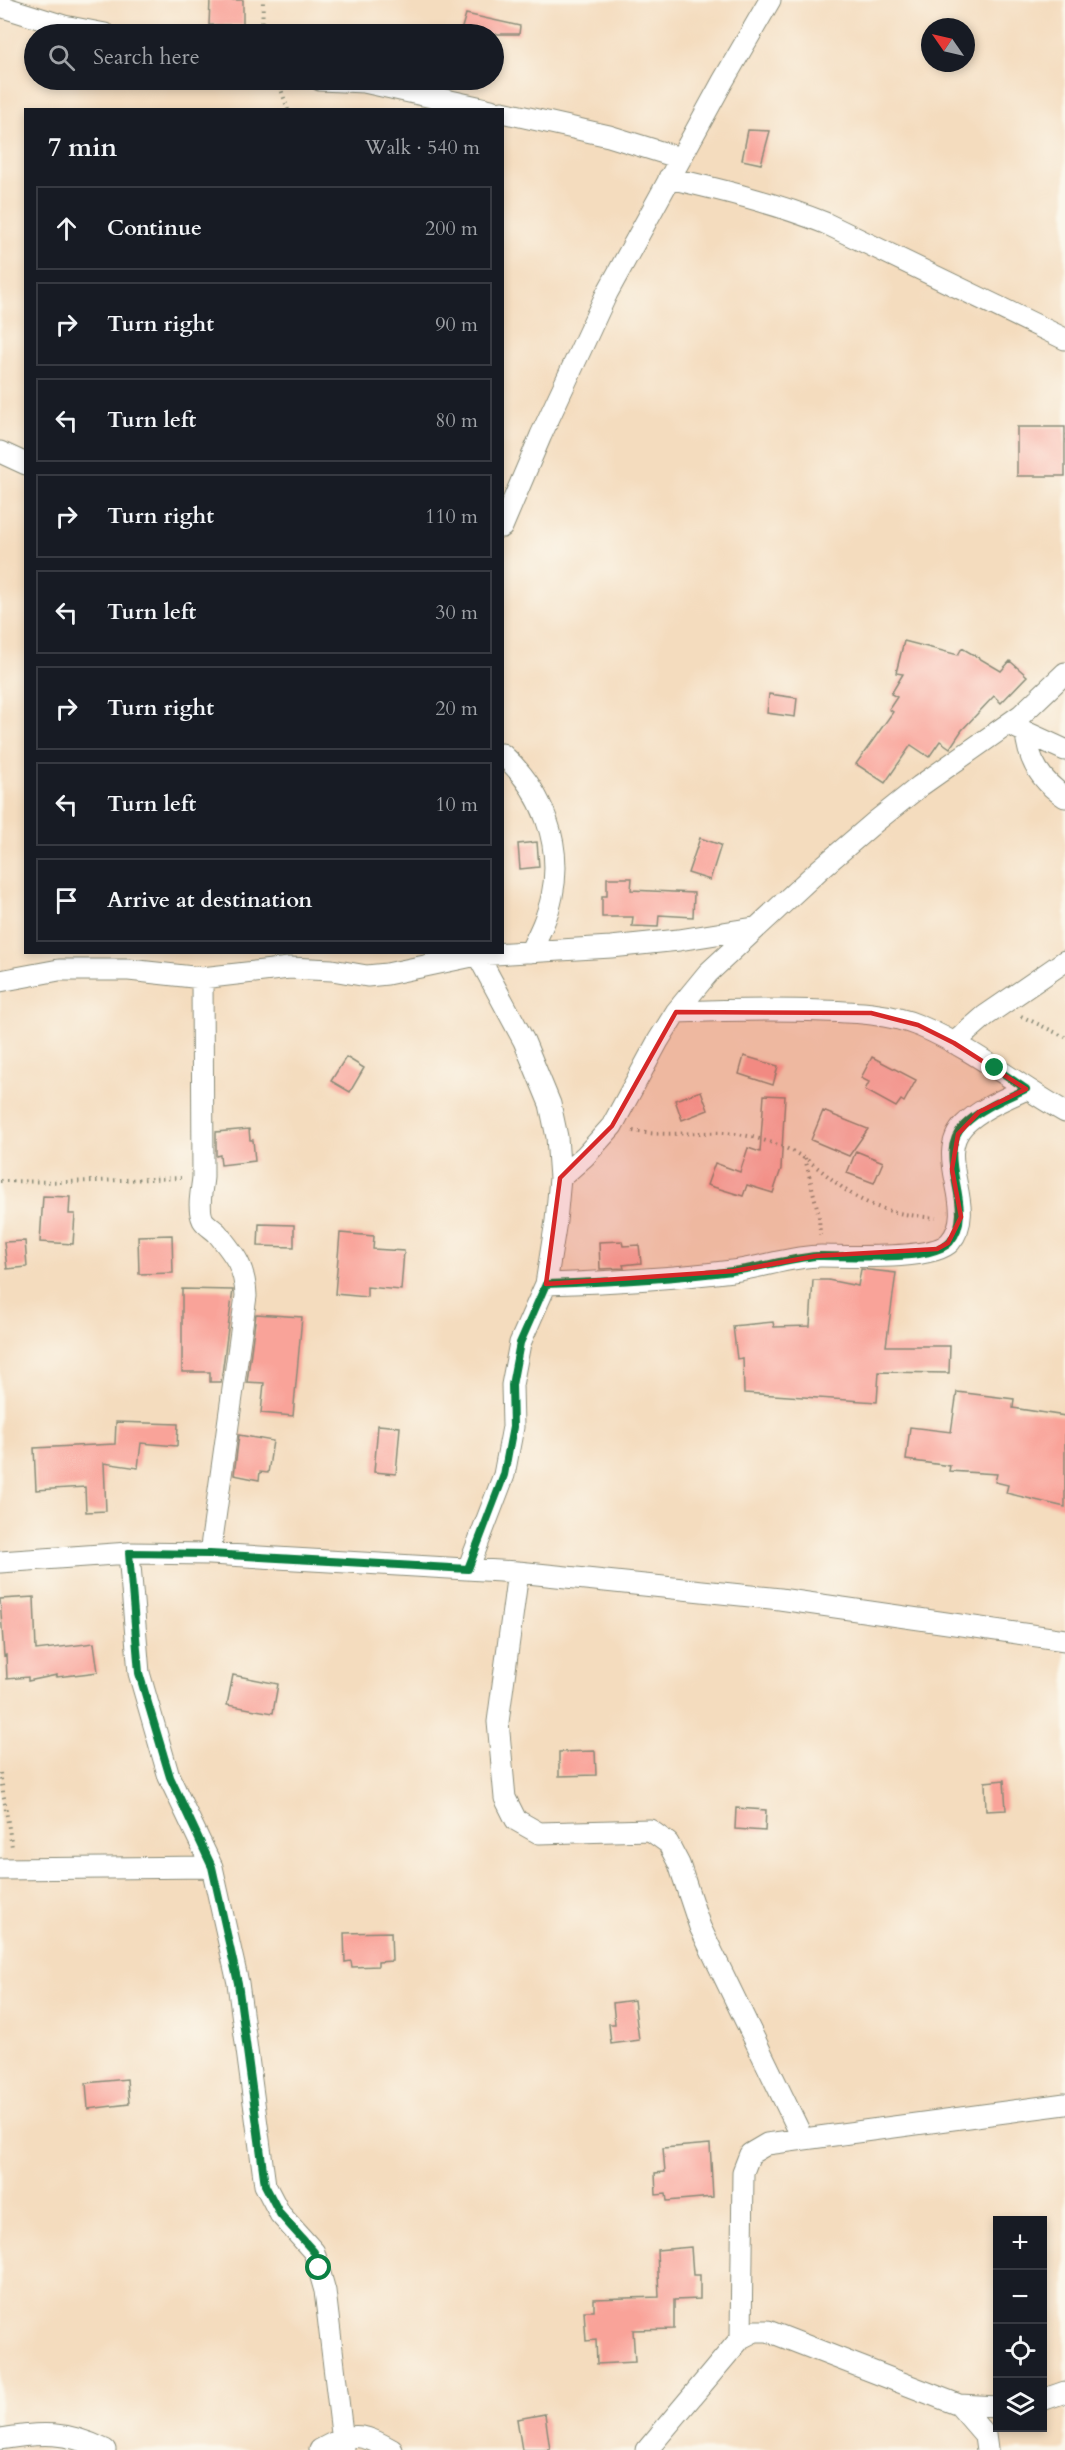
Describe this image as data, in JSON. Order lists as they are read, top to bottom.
{
  "north": "top left",
  "page": {
    "search": "Search here",
    "heading": ["7 min", "Walk · 540 m"],
    "list": [
      ["Continue", "200 m"],
      ["Turn right", "90 m"],
      ["Turn left", "80 m"],
      ["Turn right", "110 m"],
      ["Turn left", "30 m"],
      ["Turn right", "20 m"],
      ["Turn left", "10 m"],
      "Arrive at destination"
    ],
    "map_buttons": ["+", "−"]
  }
}
